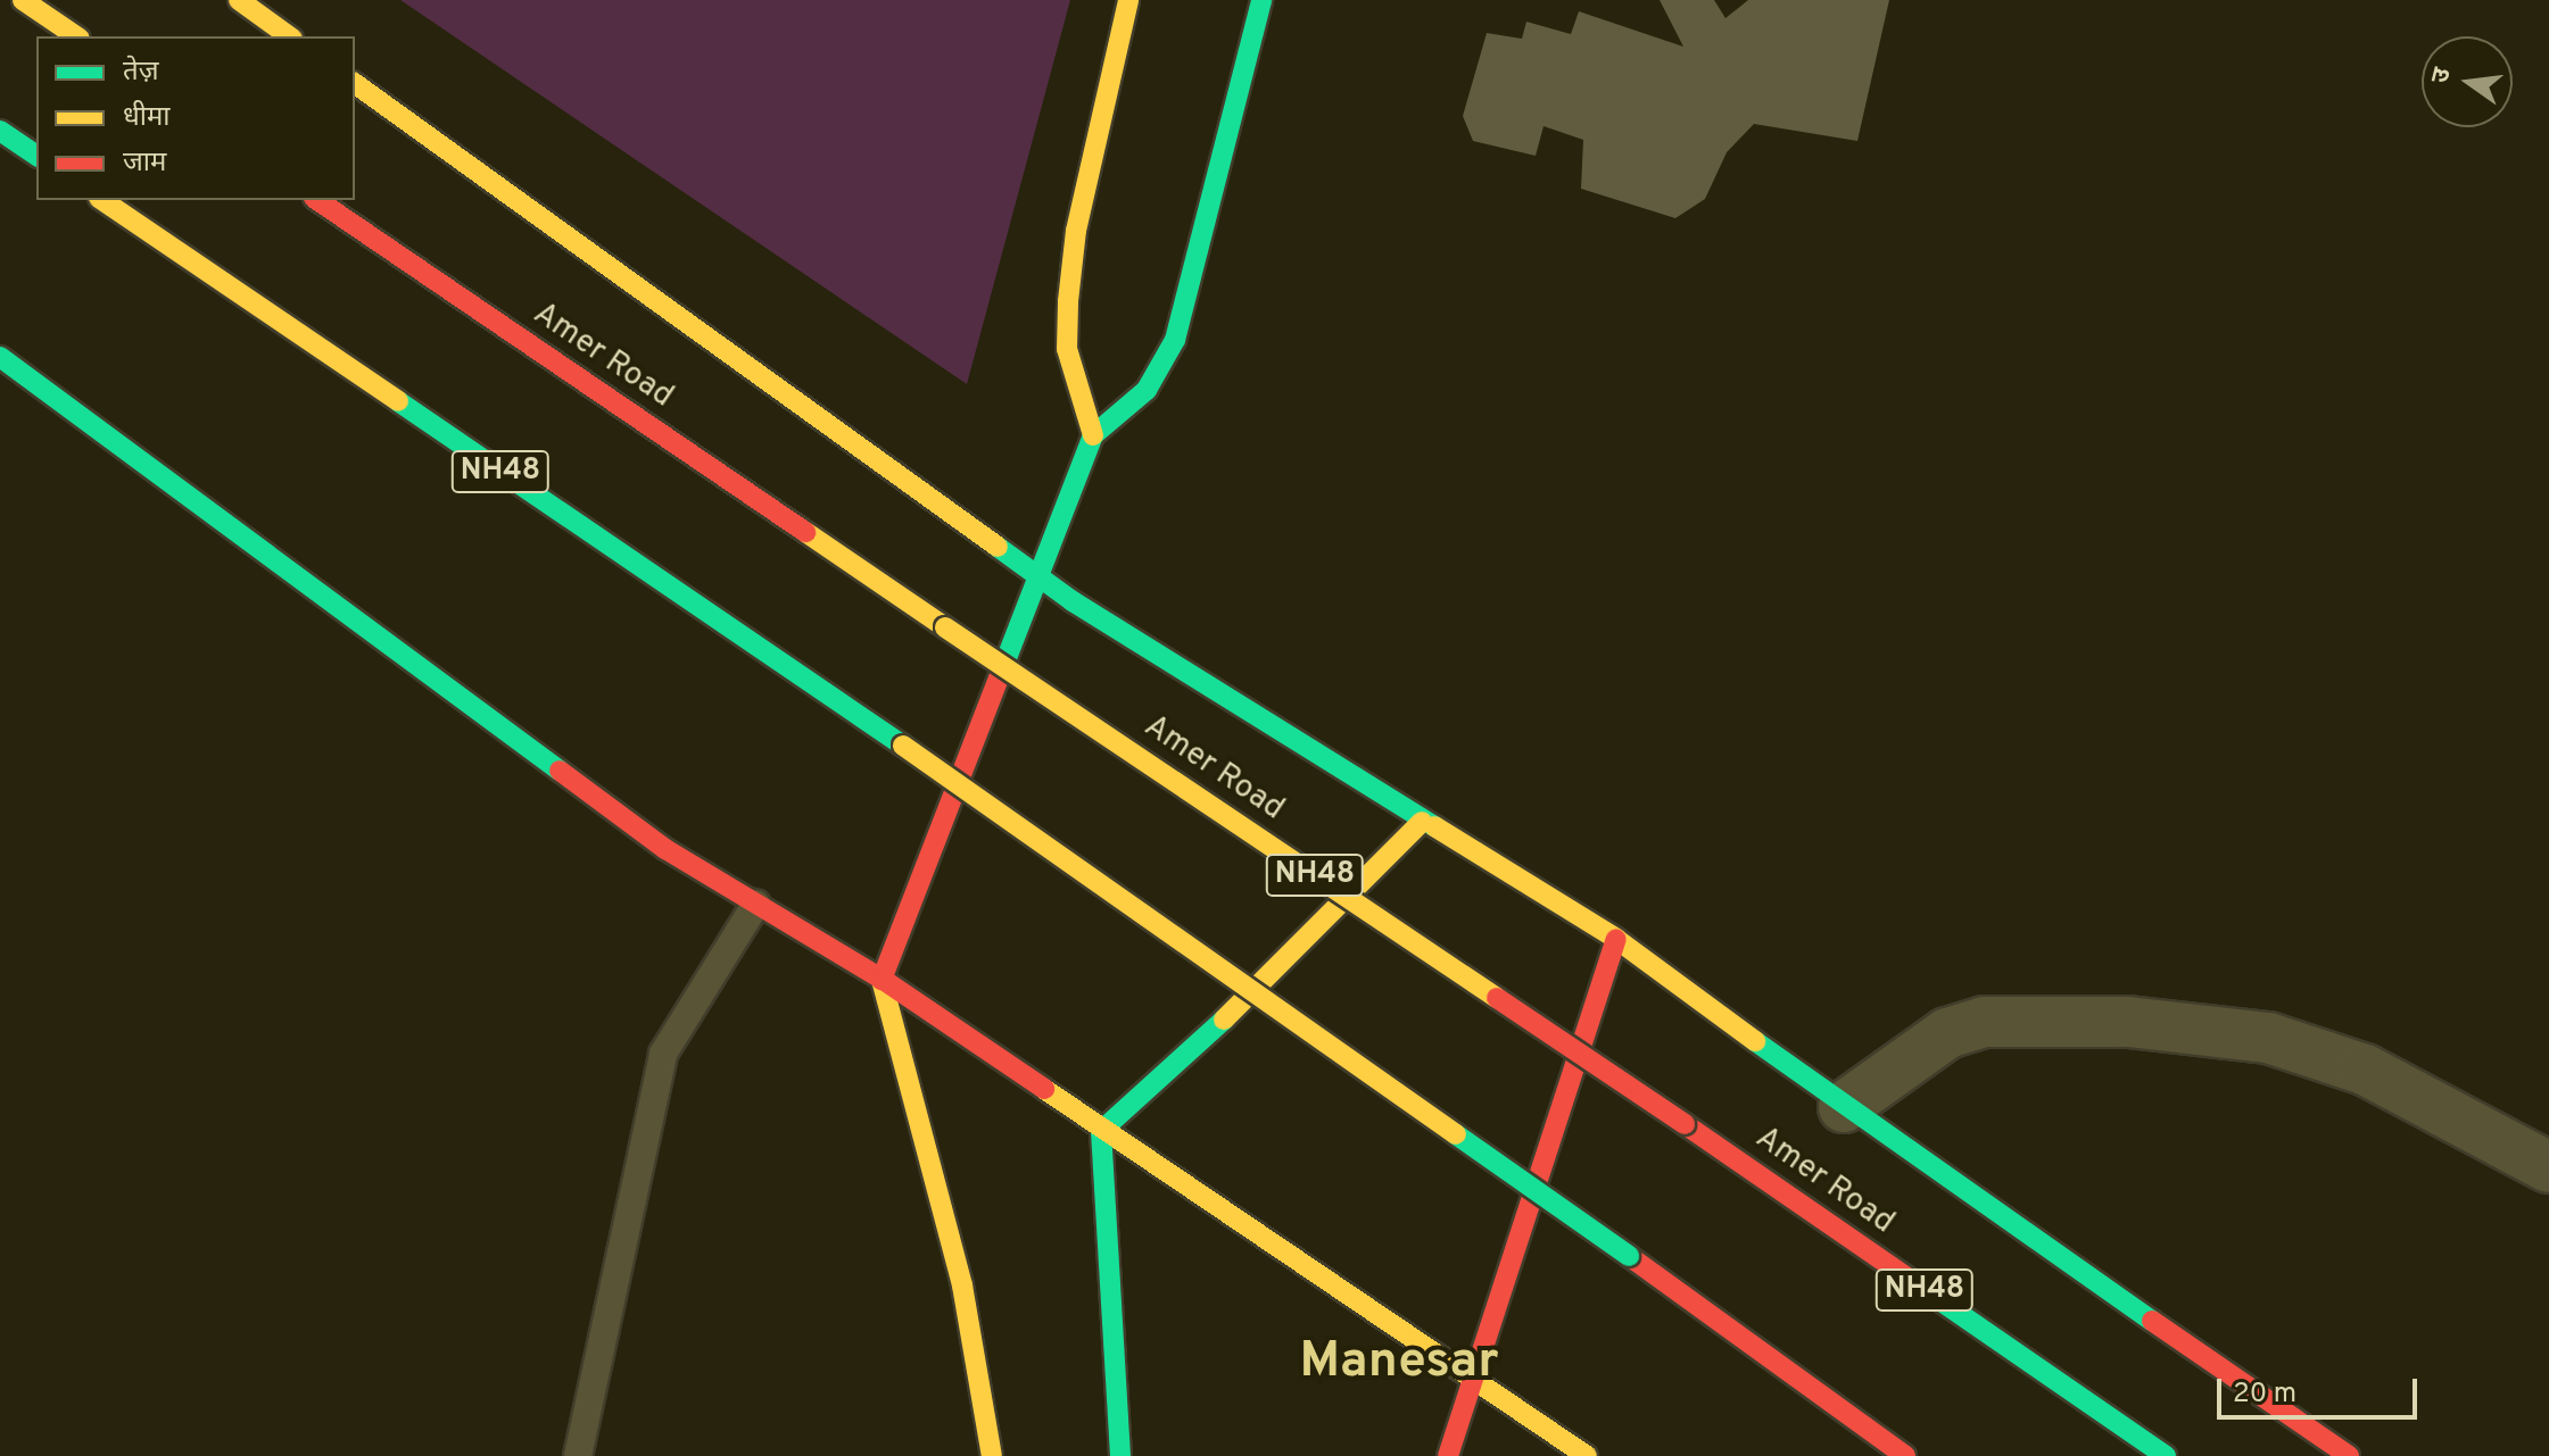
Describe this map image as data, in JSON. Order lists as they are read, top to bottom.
{
  "streets": {
    "main road": ["Amer Road", "NH48"]
  },
  "districts": ["Manesar"],
  "legend": ["तेज़", "धीमा", "जाम"],
  "scale_bar": "20 m",
  "north": "left"
}
